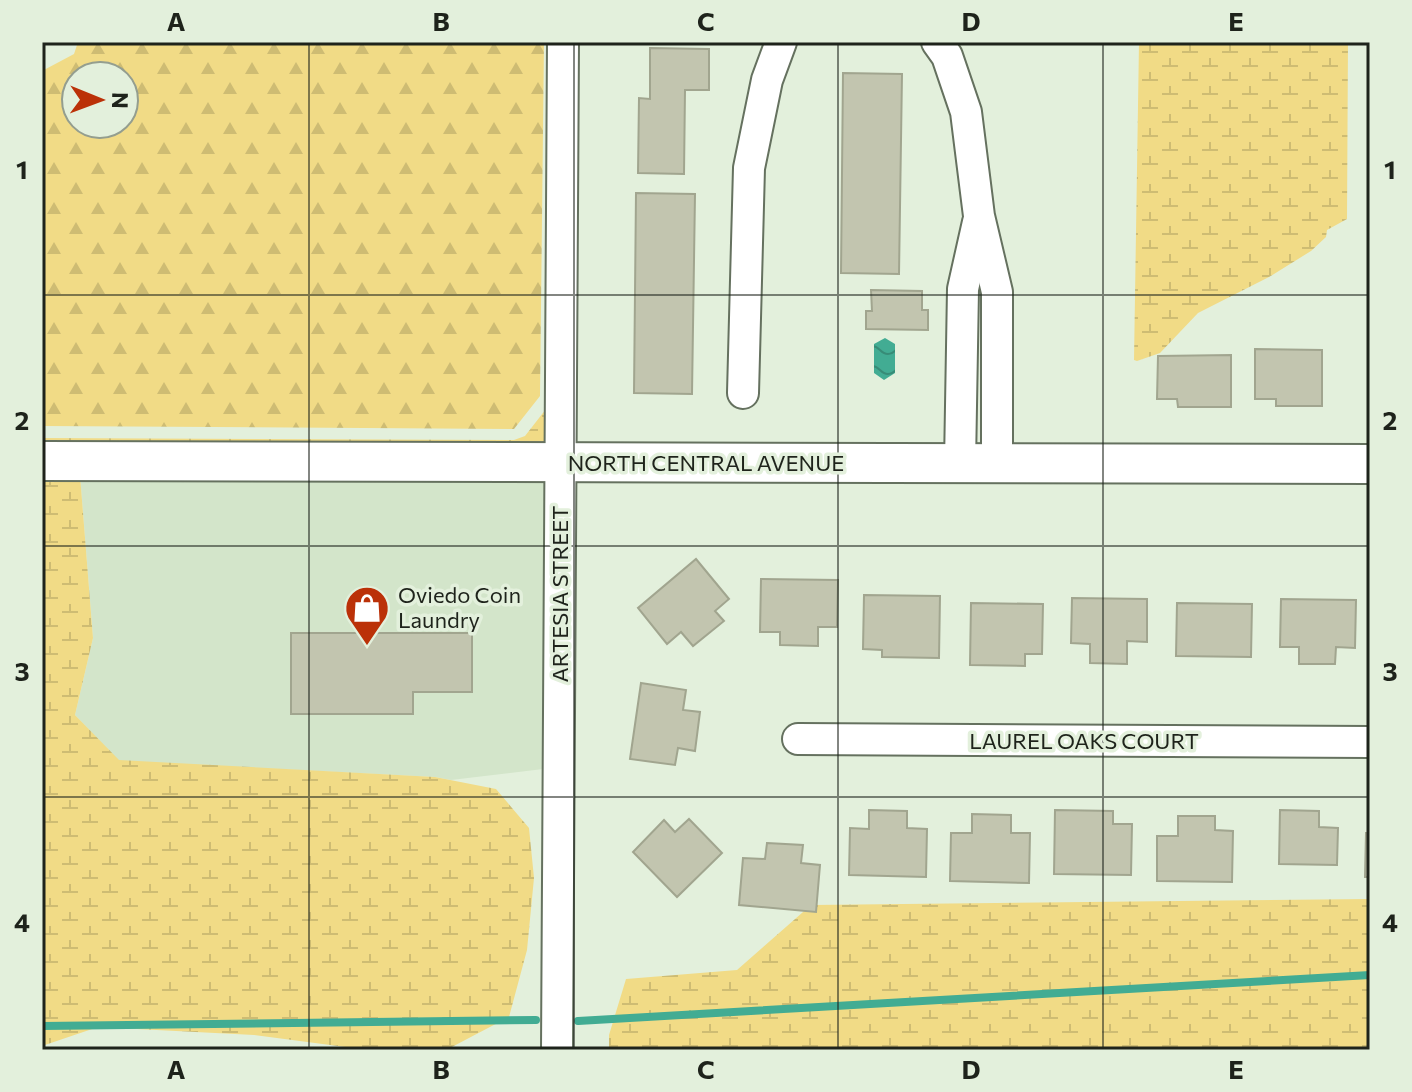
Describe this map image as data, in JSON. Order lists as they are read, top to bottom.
{
  "streets": {
    "main road": ["NORTH CENTRAL AVENUE"],
    "street": ["ARTESIA STREET", "LAUREL OAKS COURT"]
  },
  "crossings": [
    ["NORTH CENTRAL AVENUE", "ARTESIA STREET"]
  ],
  "places": {
    "shop": ["Oviedo Coin Laundry"]
  },
  "north": "right",
  "grid": {
    "columns": [
      "A",
      "B",
      "C",
      "D",
      "E"
    ],
    "rows": [
      "1",
      "2",
      "3",
      "4"
    ]
  }
}
